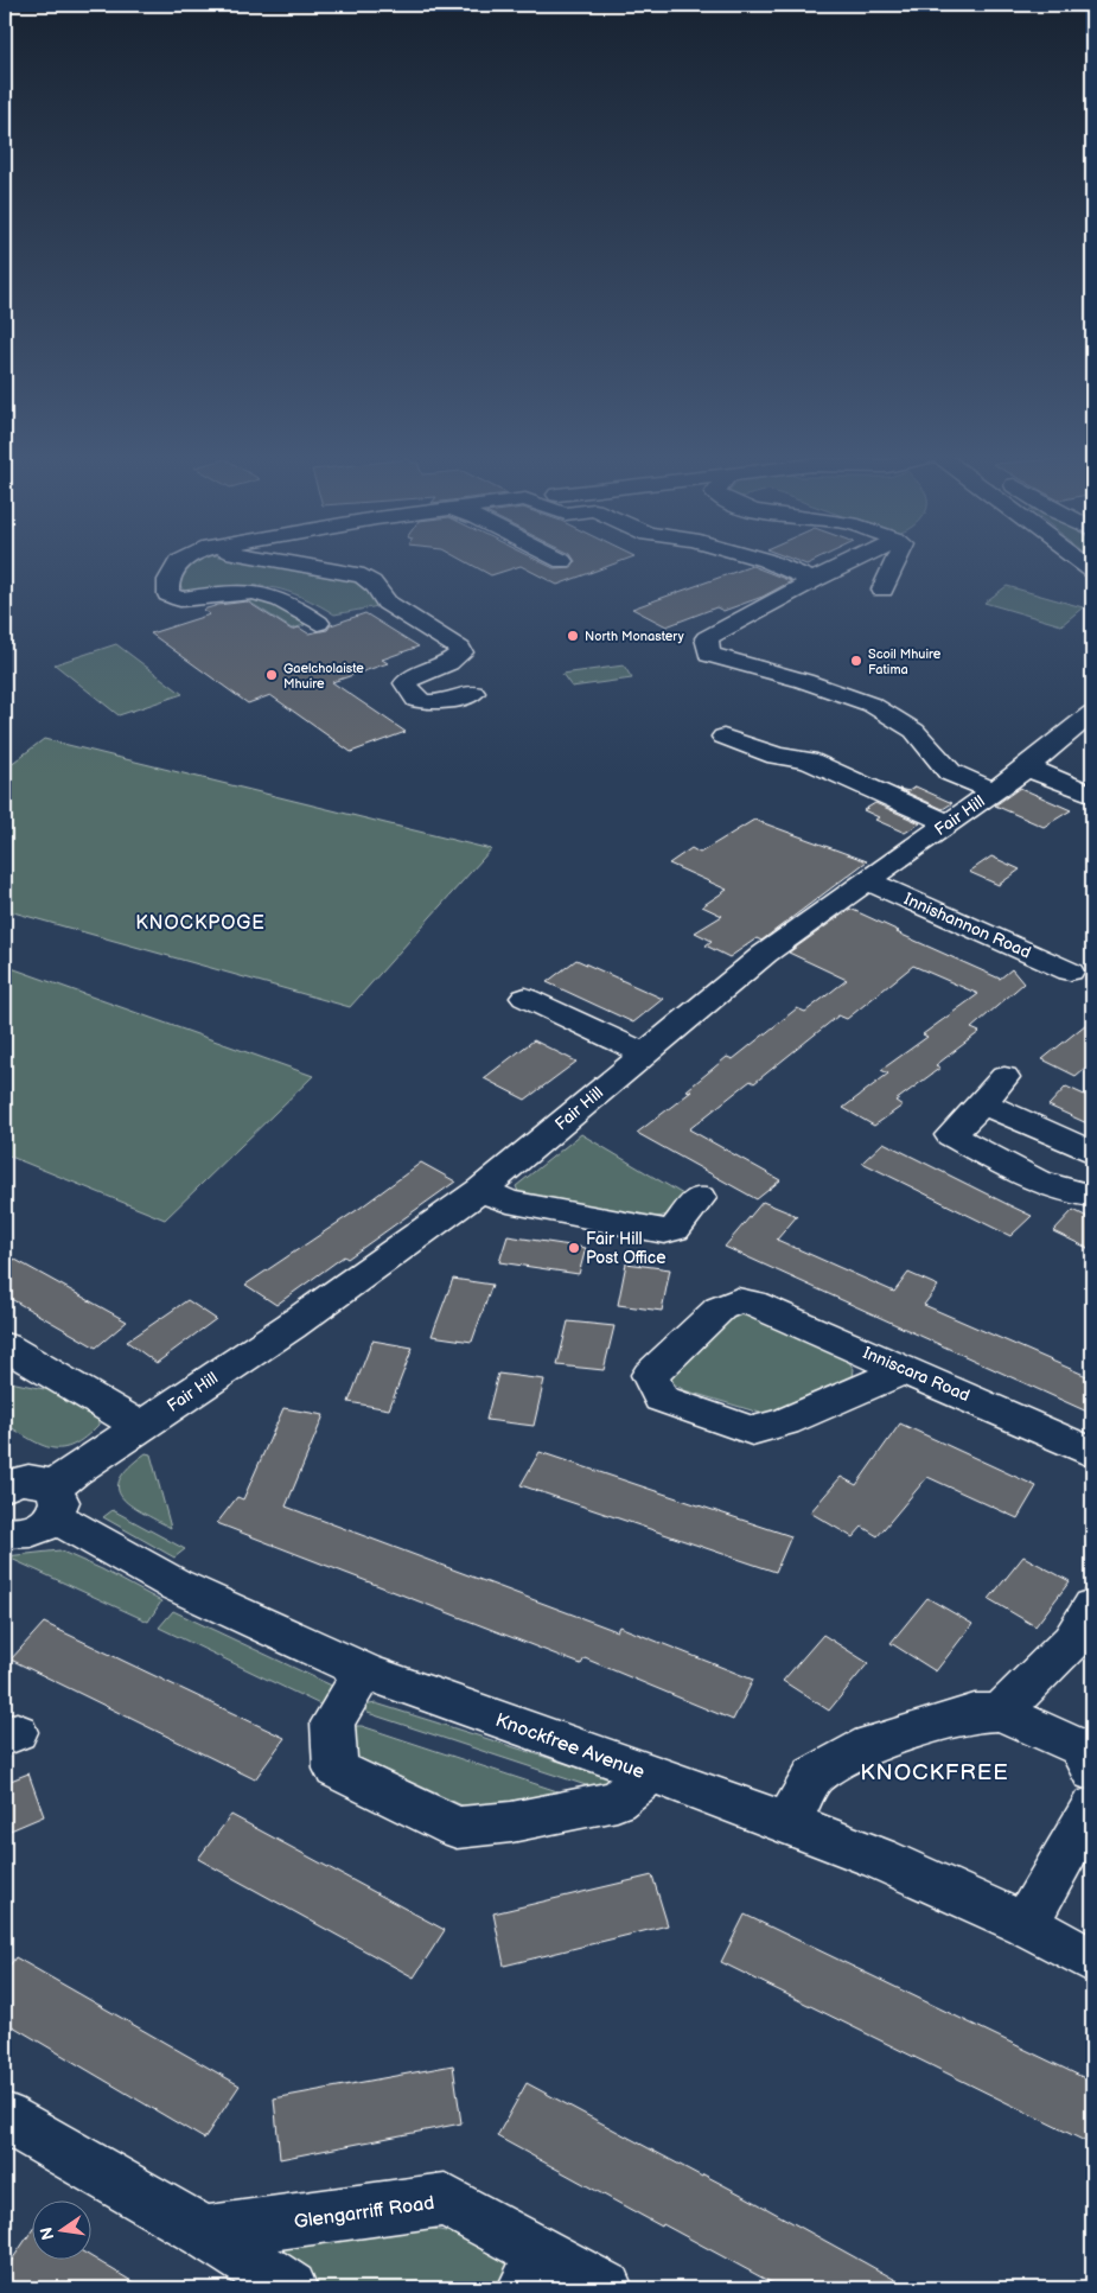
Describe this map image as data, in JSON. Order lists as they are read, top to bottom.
{
  "streets": {
    "street": [
      "Fair Hill",
      "Innishannon Road",
      "Inniscara Road",
      "Knockfree Avenue",
      "Glengarriff Road"
    ]
  },
  "crossings": [
    ["Fair Hill", "Innishannon Road"],
    ["Fair Hill", "Knockfree Avenue"]
  ],
  "districts": ["KNOCKPOGE", "KNOCKFREE"],
  "places": [
    "North Monastery",
    "Scoil Mhuire Fatima",
    "Gaelcholaiste Mhuire",
    "Fair Hill Post Office"
  ],
  "north": "left"
}
